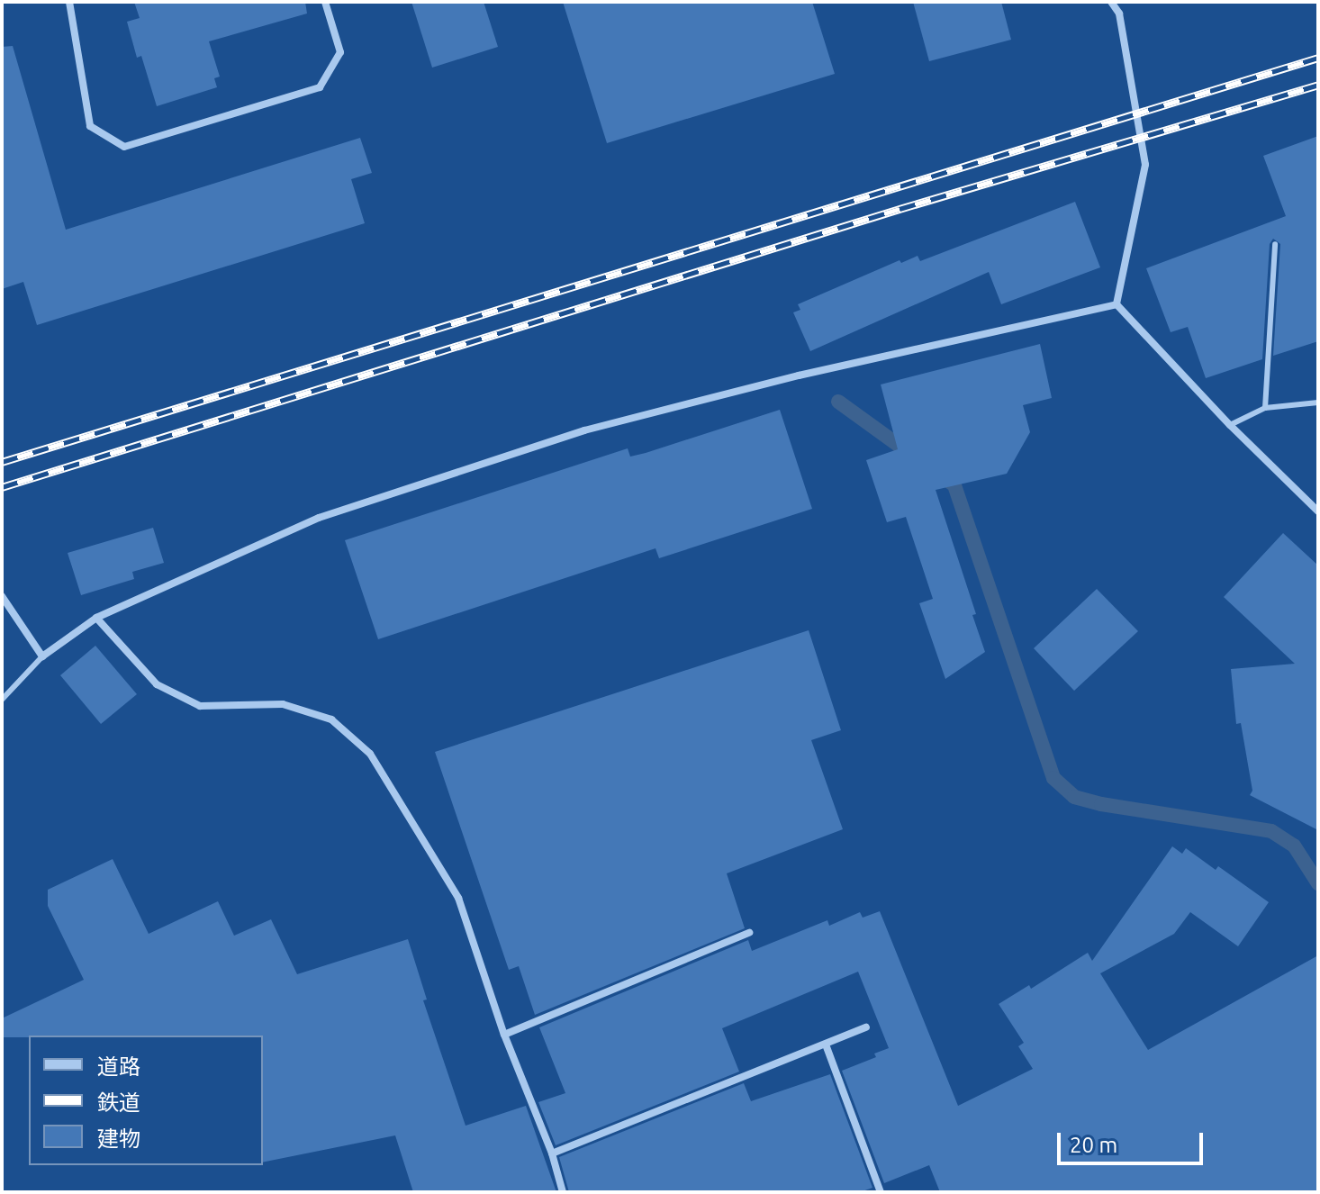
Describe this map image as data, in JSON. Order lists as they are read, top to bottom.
{
  "legend": ["道路", "鉄道", "建物"],
  "scale_bar": "20 m"
}
